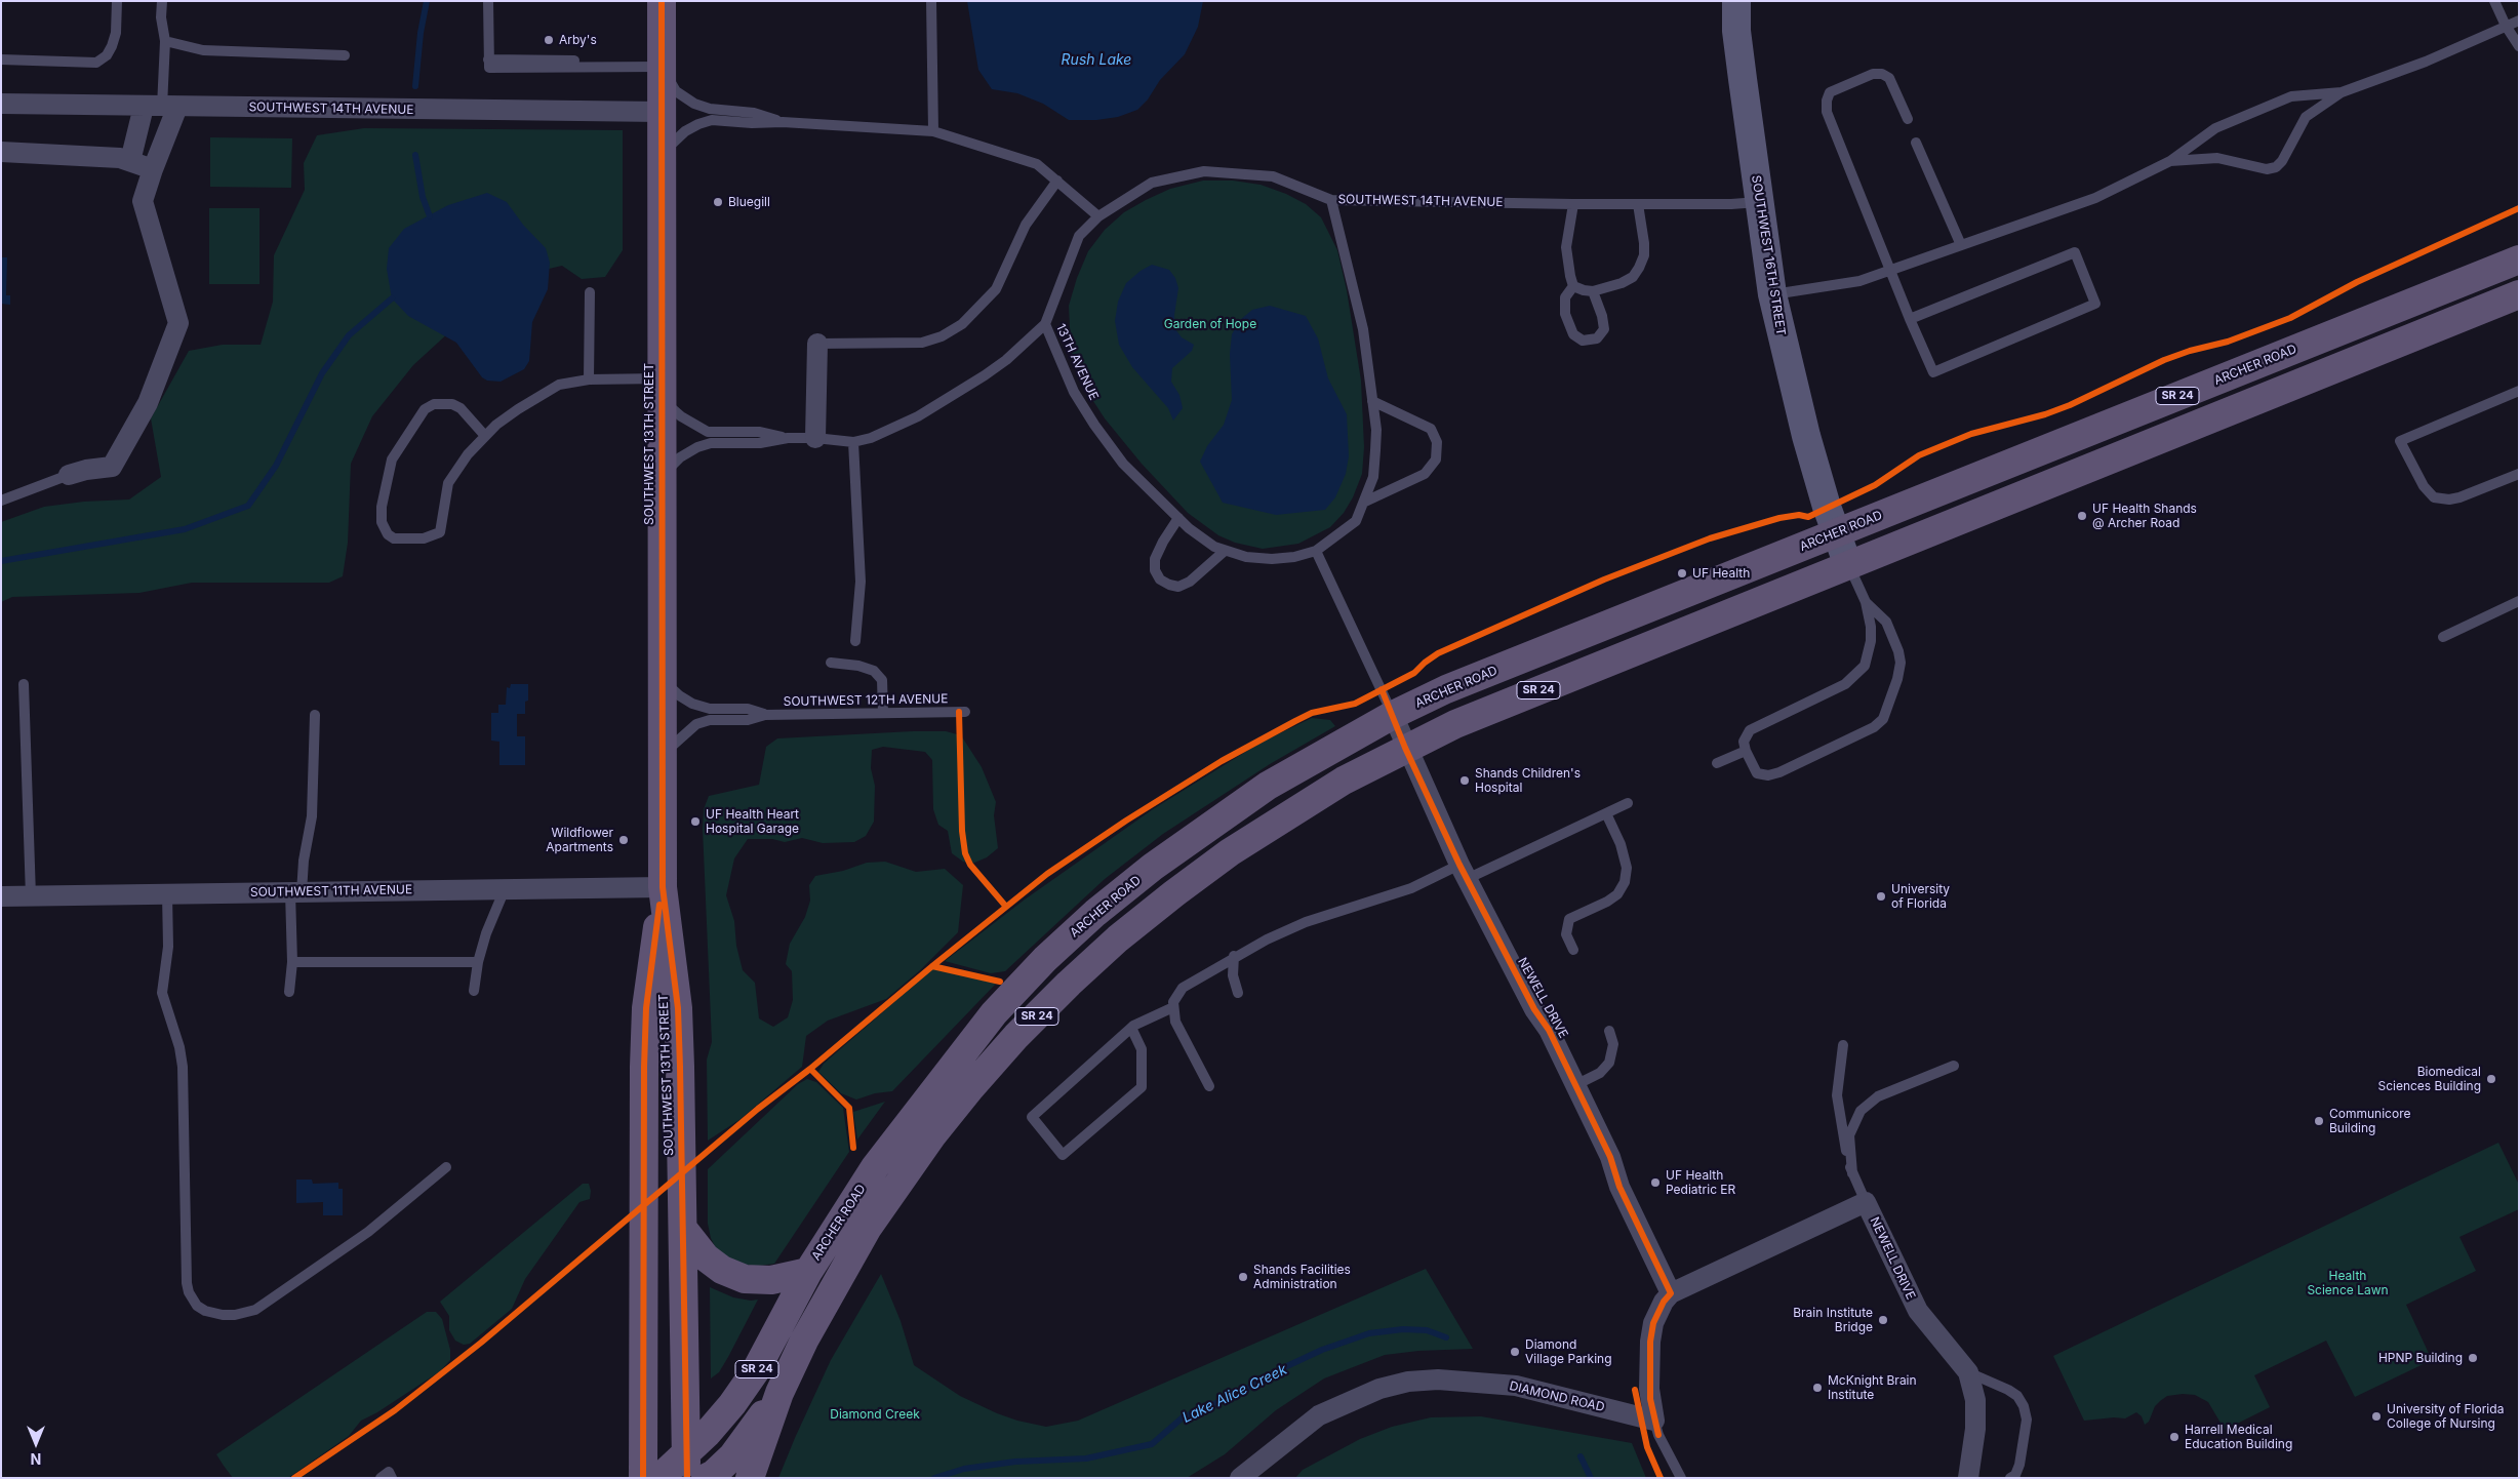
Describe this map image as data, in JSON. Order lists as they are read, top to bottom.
{
  "streets": {
    "main road": ["ARCHER ROAD", "SR 24", "SOUTHWEST 13TH STREET"],
    "street": [
      "SOUTHWEST 14TH AVENUE",
      "SOUTHWEST 16TH STREET",
      "SOUTHWEST 11TH AVENUE",
      "NEWELL DRIVE",
      "DIAMOND ROAD"
    ],
    "lane": ["13TH AVENUE", "SOUTHWEST 12TH AVENUE"]
  },
  "crossings": [
    ["SOUTHWEST 14TH AVENUE", "SOUTHWEST 16TH STREET"],
    ["SOUTHWEST 14TH AVENUE", "13TH AVENUE"],
    ["SOUTHWEST 14TH AVENUE", "SOUTHWEST 13TH STREET"],
    ["SOUTHWEST 16TH STREET", "ARCHER ROAD"],
    ["SOUTHWEST 16TH STREET", "SR 24"],
    ["13TH AVENUE", "SOUTHWEST 13TH STREET"],
    ["ARCHER ROAD", "SOUTHWEST 13TH STREET"],
    ["ARCHER ROAD", "NEWELL DRIVE"],
    ["SR 24", "NEWELL DRIVE"],
    ["SOUTHWEST 13TH STREET", "SOUTHWEST 12TH AVENUE"],
    ["SOUTHWEST 13TH STREET", "SOUTHWEST 11TH AVENUE"]
  ],
  "water": ["Rush Lake", "Lake Alice Creek"],
  "parks": ["Garden of Hope", "Health Science Lawn", "Diamond Creek"],
  "places": [
    "Arby's",
    "Bluegill",
    "UF Health Shands @ Archer Road",
    "UF Health",
    "Shands Children's Hospital",
    "UF Health Heart Hospital Garage",
    "Wildflower Apartments",
    "University of Florida",
    "Biomedical Sciences Building",
    "Communicore Building",
    "UF Health Pediatric ER",
    "Shands Facilities Administration",
    "Brain Institute Bridge",
    "Diamond Village Parking",
    "HPNP Building",
    "McKnight Brain Institute",
    "University of Florida College of Nursing",
    "Harrell Medical Education Building"
  ],
  "north": "bottom"
}
